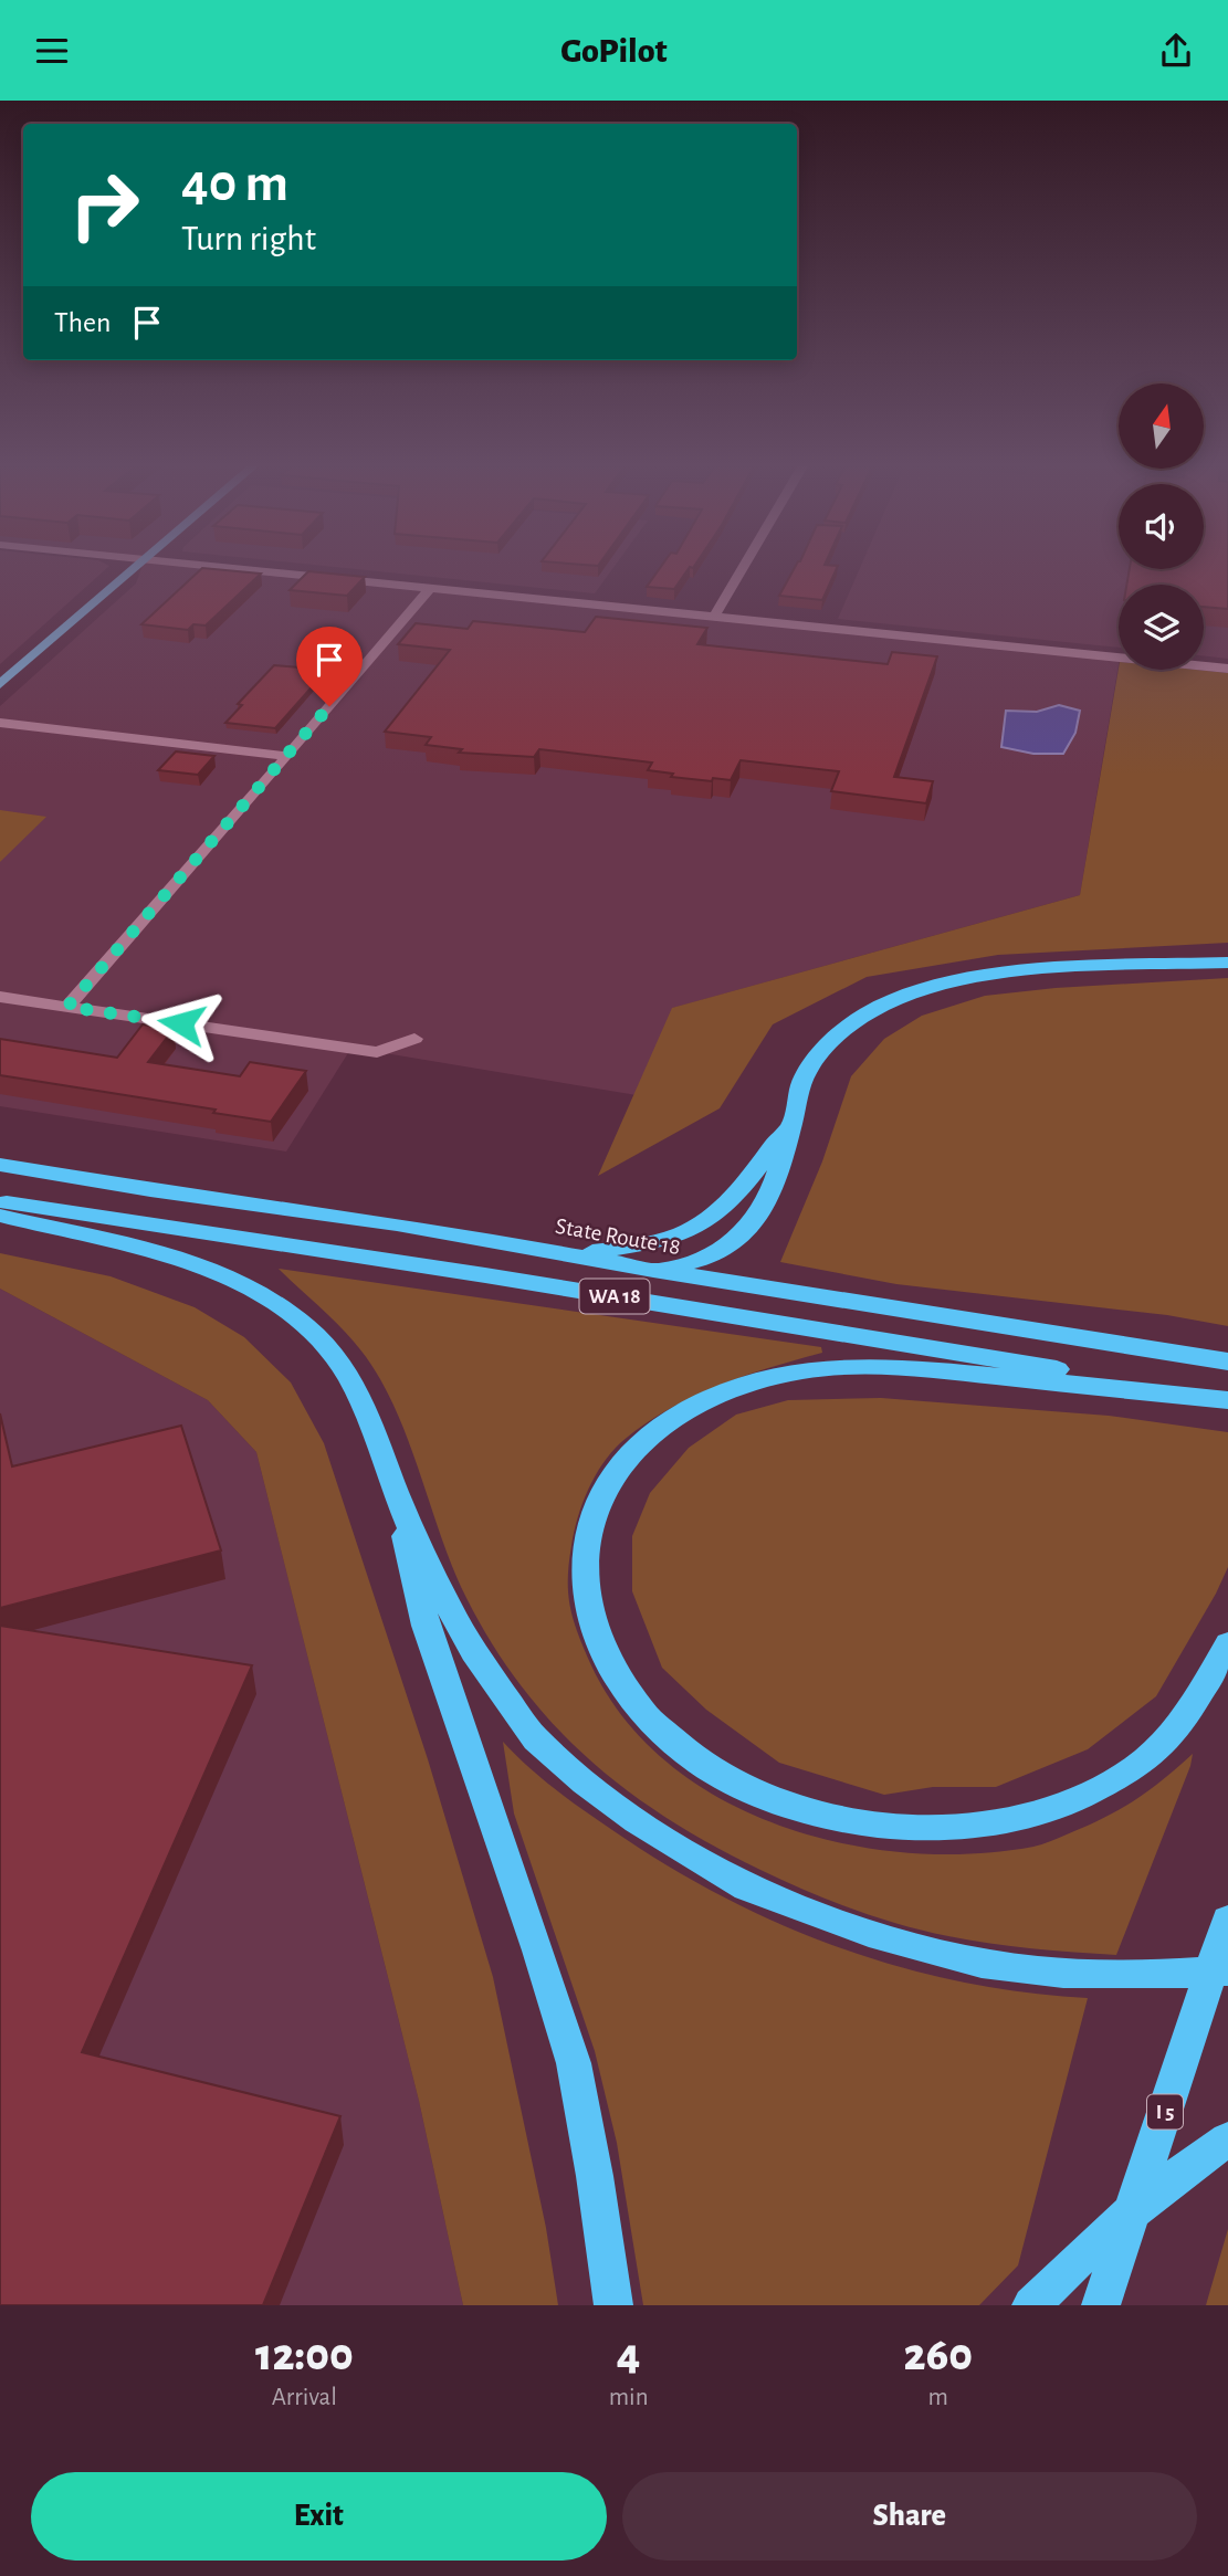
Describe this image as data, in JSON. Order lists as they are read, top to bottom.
{
  "streets": {
    "highway": ["State Route 18", "WA 18", "I 5"]
  },
  "north": "top",
  "page": {
    "header": "GoPilot",
    "turn": ["40 m", "Turn right"],
    "then": "Then",
    "eta": [
      "12:00",
      "Arrival",
      "4",
      "min",
      "260",
      "m"
    ],
    "buttons": ["Exit", "Share"]
  }
}
